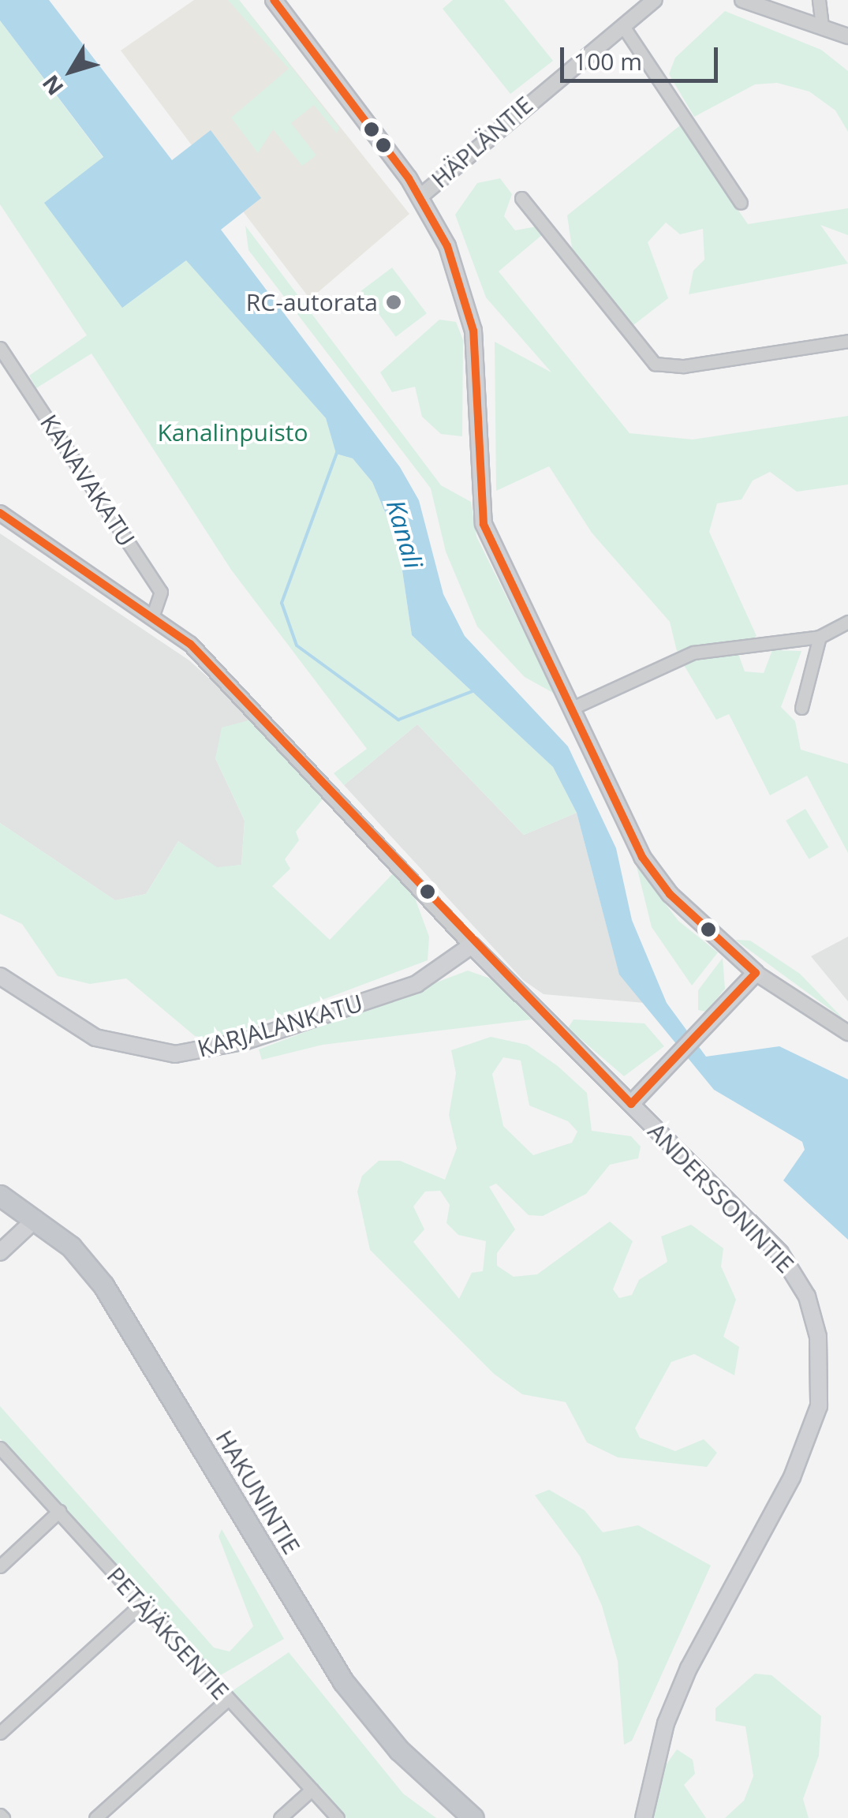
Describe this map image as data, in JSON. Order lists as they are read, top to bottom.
{
  "streets": {
    "highway": ["HAKUNINTIE"],
    "main road": ["KARJALANKATU", "ANDERSSONINTIE"],
    "street": ["HÄPLÄNTIE", "KANAVAKATU", "PETÄJÄKSENTIE"]
  },
  "crossings": [
    ["KARJALANKATU", "ANDERSSONINTIE"]
  ],
  "water": ["Kanali"],
  "parks": ["Kanalinpuisto"],
  "places": ["RC-autorata"],
  "scale_bar": "100 m",
  "north": "bottom left"
}
